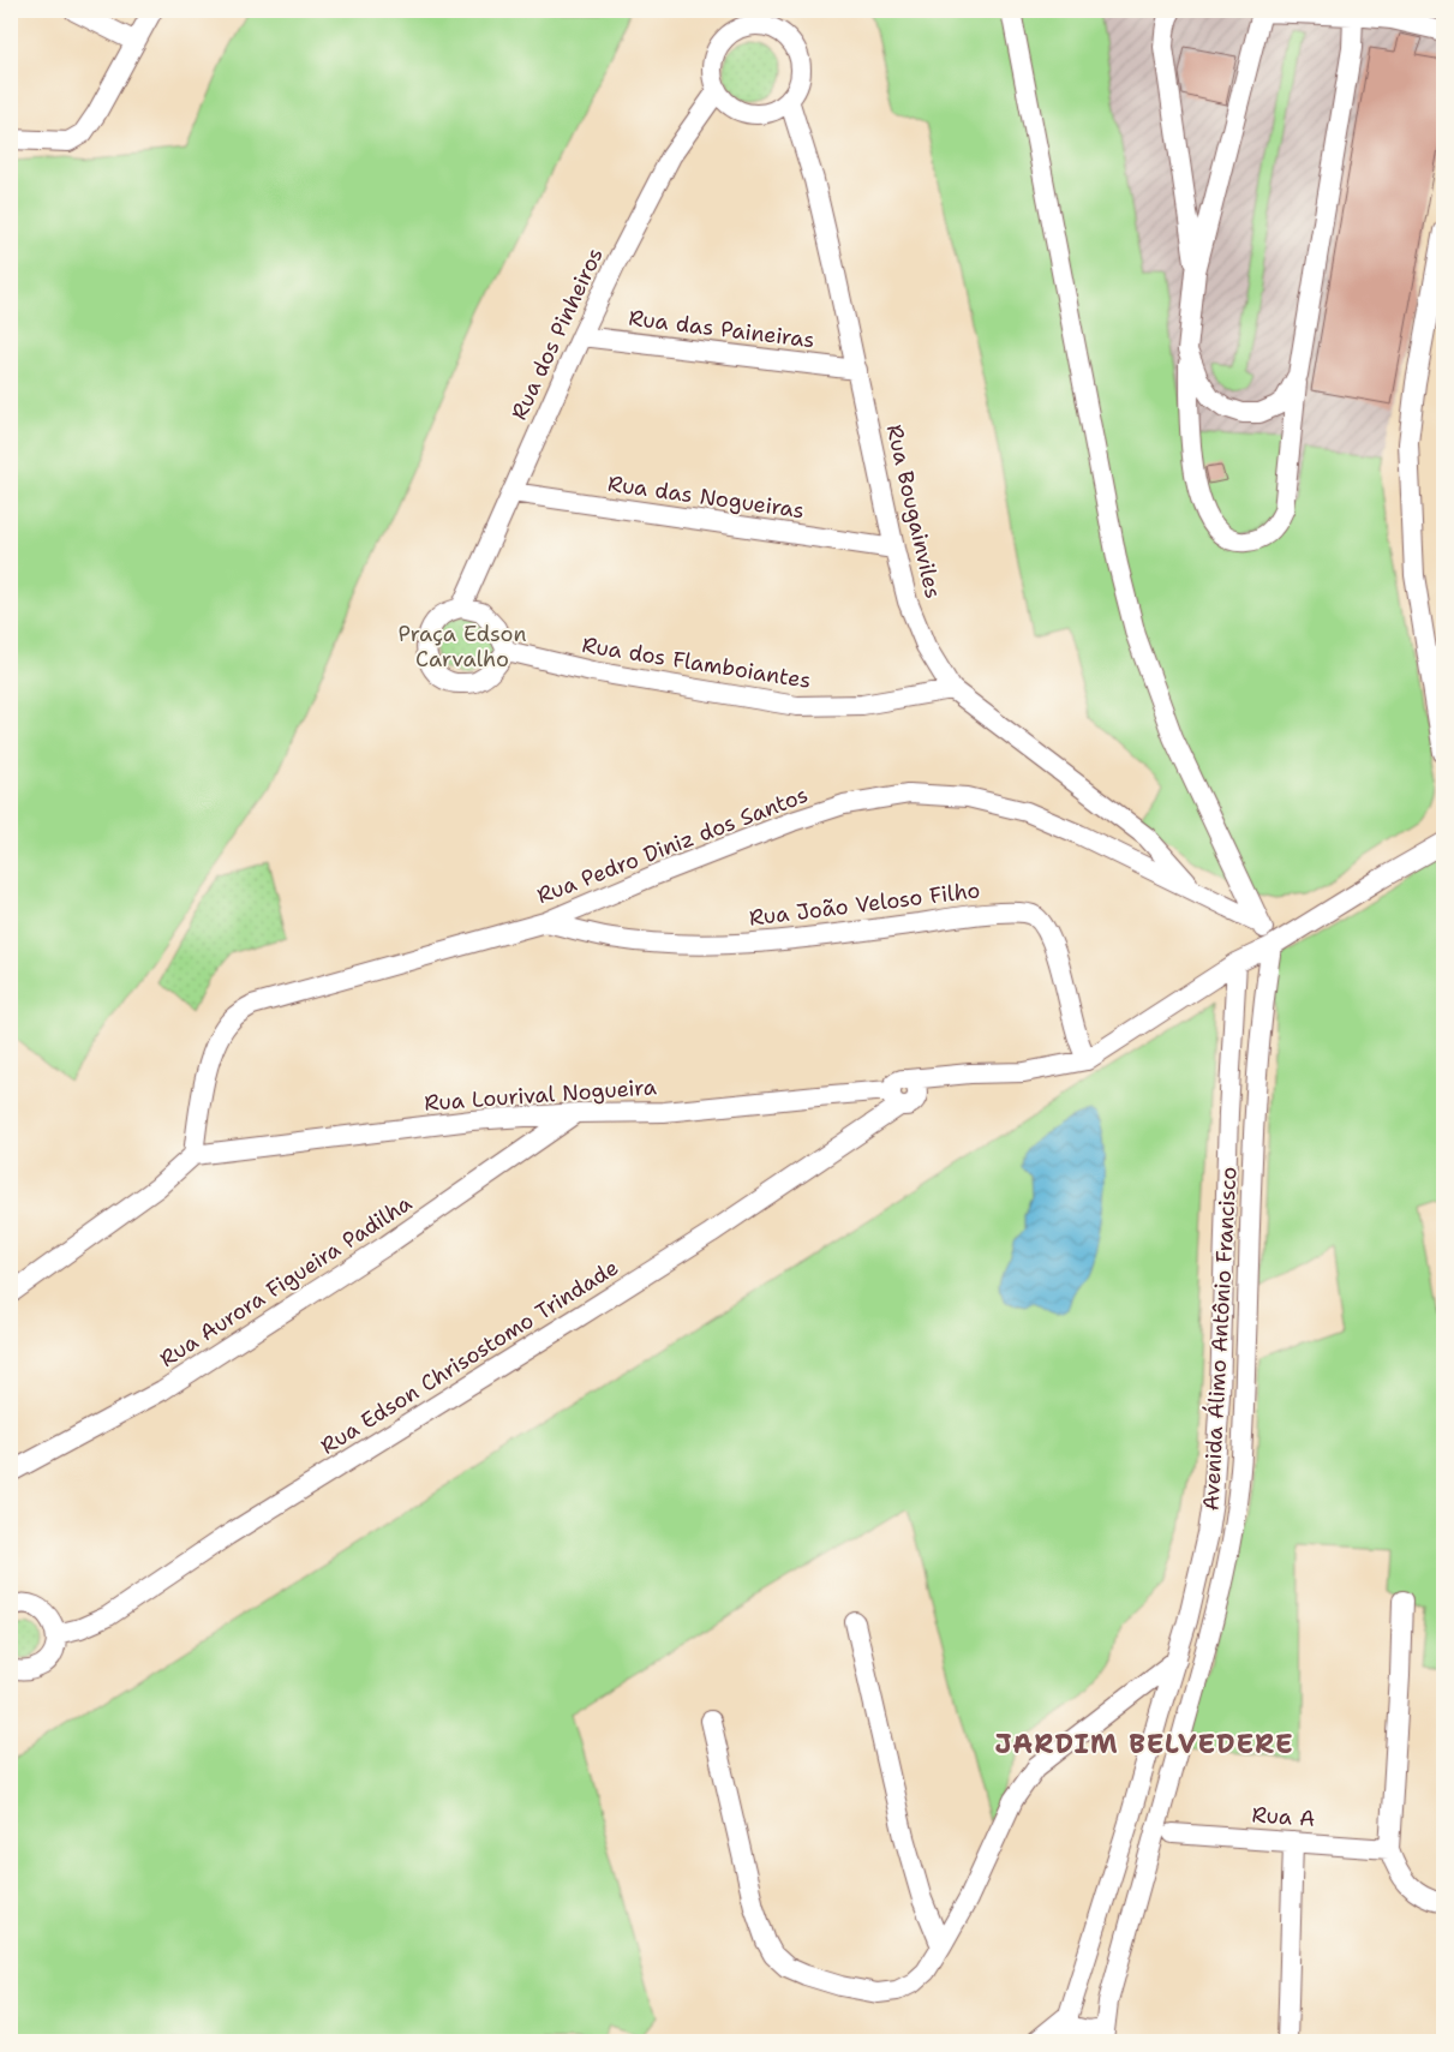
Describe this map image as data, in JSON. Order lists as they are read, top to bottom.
{
  "streets": {
    "street": [
      "Rua das Paineiras",
      "Rua dos Pinheiros",
      "Rua das Nogueiras",
      "Rua Bougainviles",
      "Rua dos Flamboiantes",
      "Rua Pedro Diniz dos Santos",
      "Rua João Veloso Filho",
      "Rua Lourival Nogueira",
      "Rua Aurora Figueira Padilha",
      "Avenida Álimo Antônio Francisco",
      "Rua Edson Chrisostomo Trindade",
      "Rua A"
    ]
  },
  "crossings": [
    ["Rua das Paineiras", "Rua dos Pinheiros"],
    ["Rua das Paineiras", "Rua Bougainviles"],
    ["Rua dos Pinheiros", "Rua das Nogueiras"],
    ["Rua dos Pinheiros", "Rua Bougainviles"],
    ["Rua dos Pinheiros", "Rua dos Flamboiantes"],
    ["Rua das Nogueiras", "Rua Bougainviles"],
    ["Rua Bougainviles", "Rua dos Flamboiantes"],
    ["Rua Bougainviles", "Rua Pedro Diniz dos Santos"],
    ["Rua Pedro Diniz dos Santos", "Rua João Veloso Filho"],
    ["Rua Pedro Diniz dos Santos", "Rua Lourival Nogueira"],
    ["Rua Lourival Nogueira", "Rua Aurora Figueira Padilha"],
    ["Rua Lourival Nogueira", "Rua Edson Chrisostomo Trindade"]
  ],
  "districts": ["JARDIM BELVEDERE"],
  "parks": ["Praça Edson Carvalho"]
}
